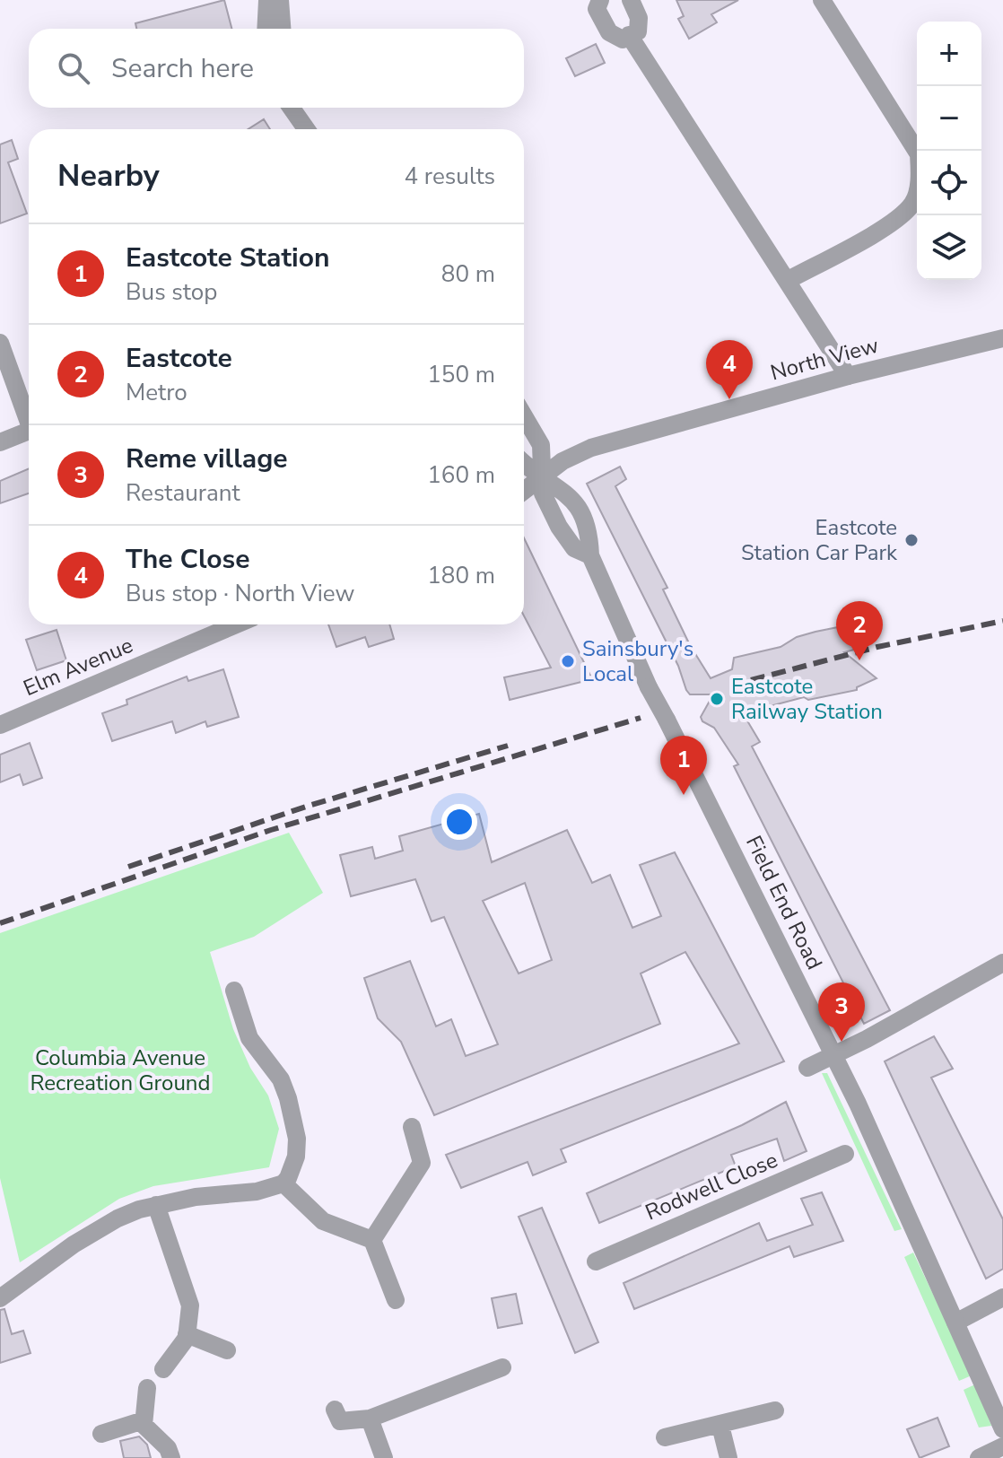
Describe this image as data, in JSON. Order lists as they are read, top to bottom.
{
  "streets": {
    "street": [
      "North View",
      "Elm Avenue",
      "Field End Road",
      "Rodwell Close"
    ]
  },
  "crossings": [
    ["North View", "Field End Road"]
  ],
  "parks": ["Columbia Avenue Recreation Ground"],
  "places": ["Eastcote Station Car Park", "Sainsbury's Local", "Eastcote Railway Station"],
  "page": {
    "map_buttons": ["+", "−"],
    "search": "Search here",
    "heading": ["Nearby", "4 results"],
    "list": [
      {
        "mark": "1",
        "name": "Eastcote Station",
        "note": "Bus stop",
        "value": "80 m"
      },
      {
        "mark": "2",
        "name": "Eastcote",
        "note": "Metro",
        "value": "150 m"
      },
      {
        "mark": "3",
        "name": "Reme village",
        "note": "Restaurant",
        "value": "160 m"
      },
      {
        "mark": "4",
        "name": "The Close",
        "note": "Bus stop · North View",
        "value": "180 m"
      }
    ],
    "pins": [
      "4",
      "2",
      "1",
      "3"
    ]
  }
}
